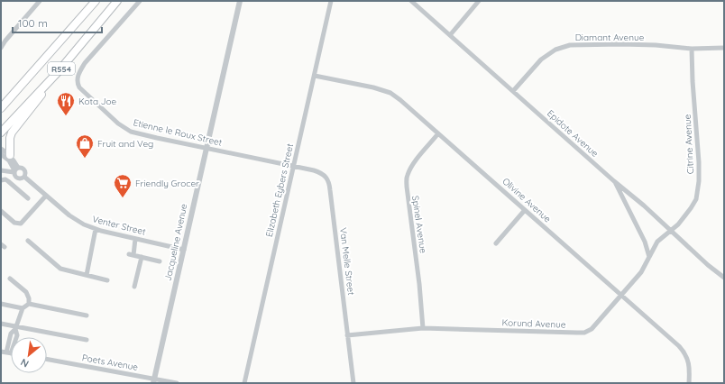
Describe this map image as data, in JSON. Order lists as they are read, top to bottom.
{
  "streets": {
    "main road": ["R554"],
    "street": [
      "Diamant Avenue",
      "Etienne le Roux Street",
      "Epidote Avenue",
      "Citrine Avenue",
      "Elizabeth Eybers Street",
      "Olivine Avenue",
      "Spinel Avenue",
      "Venter Street",
      "Jacqueline Avenue",
      "Van Melle Street",
      "Korund Avenue",
      "Poets Avenue"
    ]
  },
  "crossings": [
    ["Diamant Avenue", "Epidote Avenue"],
    ["Diamant Avenue", "Citrine Avenue"],
    ["Etienne le Roux Street", "Elizabeth Eybers Street"],
    ["Etienne le Roux Street", "Jacqueline Avenue"],
    ["Etienne le Roux Street", "Van Melle Street"],
    ["Epidote Avenue", "Citrine Avenue"],
    ["Epidote Avenue", "Korund Avenue"],
    ["Citrine Avenue", "Korund Avenue"],
    ["Elizabeth Eybers Street", "Olivine Avenue"],
    ["Elizabeth Eybers Street", "Van Melle Street"],
    ["Olivine Avenue", "Spinel Avenue"],
    ["Olivine Avenue", "Korund Avenue"],
    ["Spinel Avenue", "Korund Avenue"],
    ["Venter Street", "Jacqueline Avenue"],
    ["Jacqueline Avenue", "Poets Avenue"],
    ["Van Melle Street", "Korund Avenue"]
  ],
  "places": {
    "restaurant": ["Kota Joe"],
    "shop": ["Fruit and Veg"],
    "supermarket": ["Friendly Grocer"]
  },
  "scale_bar": "100 m",
  "north": "bottom left"
}
